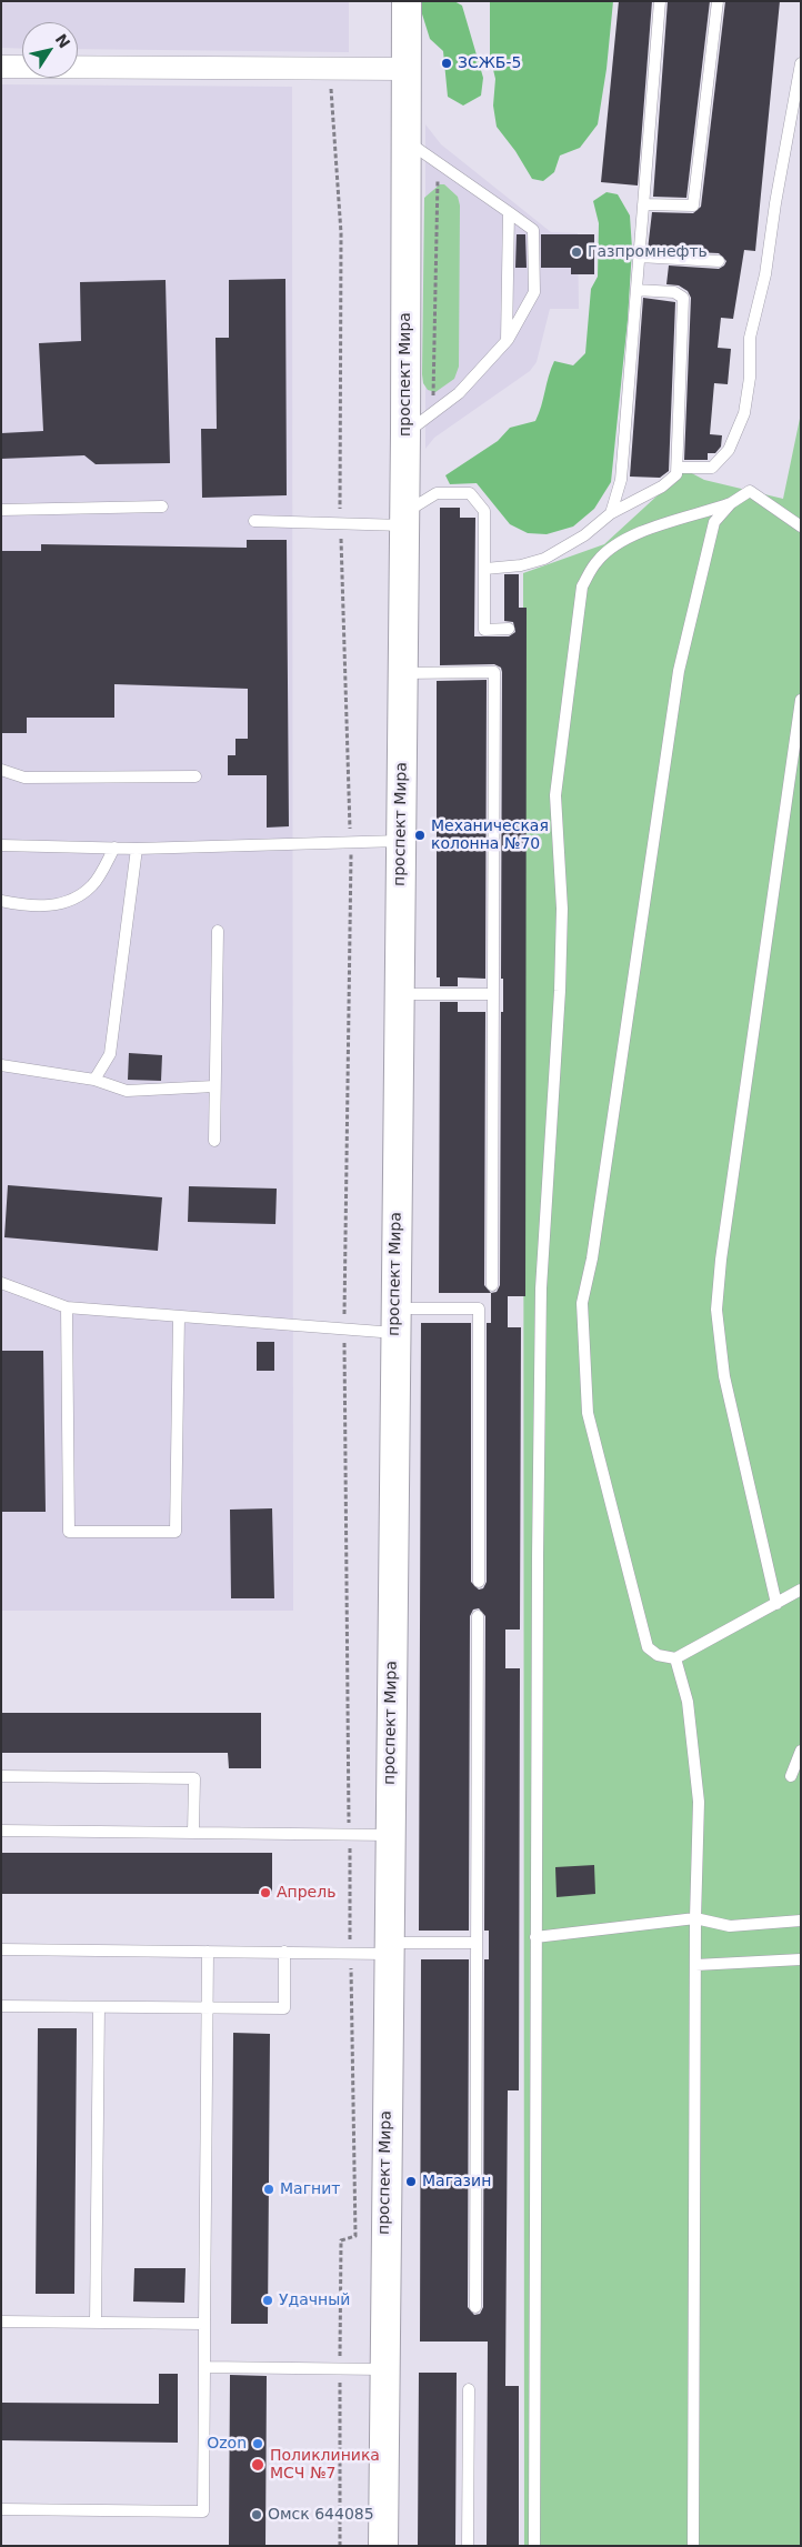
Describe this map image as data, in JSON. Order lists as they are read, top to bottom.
{
  "streets": {
    "street": ["проспект Мира"]
  },
  "places": [
    "ЗСЖБ-5",
    "Газпромнефть",
    "Механическая колонна №70",
    "Апрель",
    "Магазин",
    "Магнит",
    "Удачный",
    "Ozon",
    "Поликлиника МСЧ №7",
    "Омск 644085"
  ],
  "north": "top right"
}
